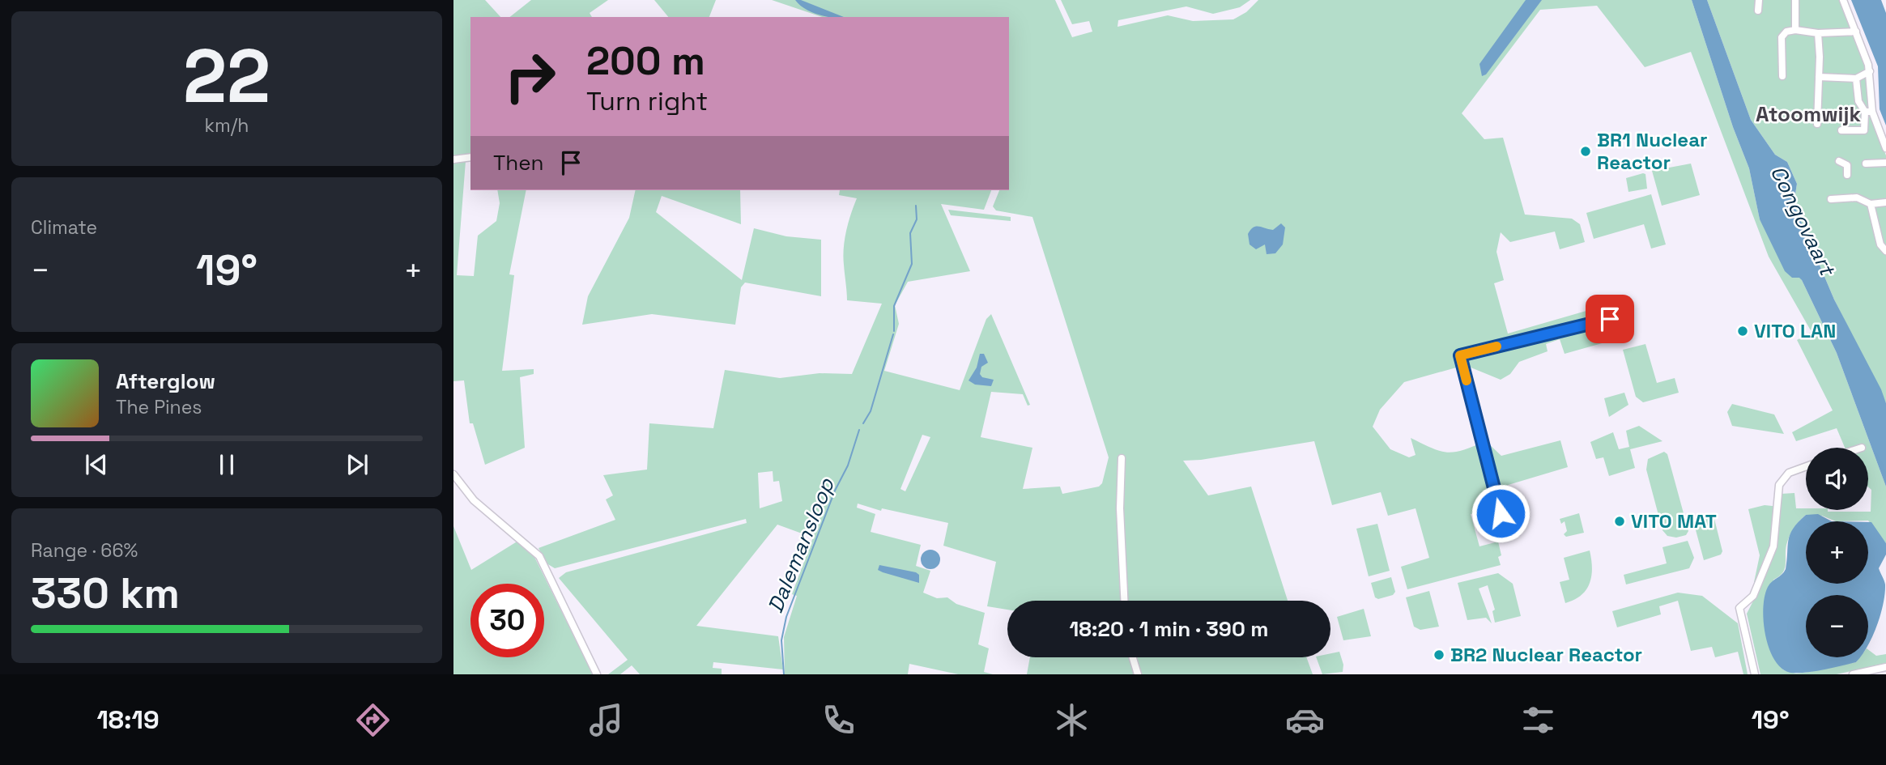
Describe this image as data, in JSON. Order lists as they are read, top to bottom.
{
  "districts": ["Atoomwijk"],
  "water": ["Congovaart", "Dalemansloop"],
  "places": [
    "BR1 Nuclear Reactor",
    "VITO LAN",
    "VITO MAT",
    "BR2 Nuclear Reactor"
  ],
  "page": {
    "tile": [
      ["22", "km/h"],
      "Climate",
      ["Range · 66%", "330 km"]
    ],
    "turn": ["200 m", "Turn right"],
    "then": "Then",
    "heat": ["−", "19°", "+"],
    "song": ["Afterglow", "The Pines"],
    "map_buttons": ["+", "−"],
    "limit": "30",
    "trip": "18:20 · 1 min · 390 m",
    "tabs": ["18:19", "19°"]
  }
}
